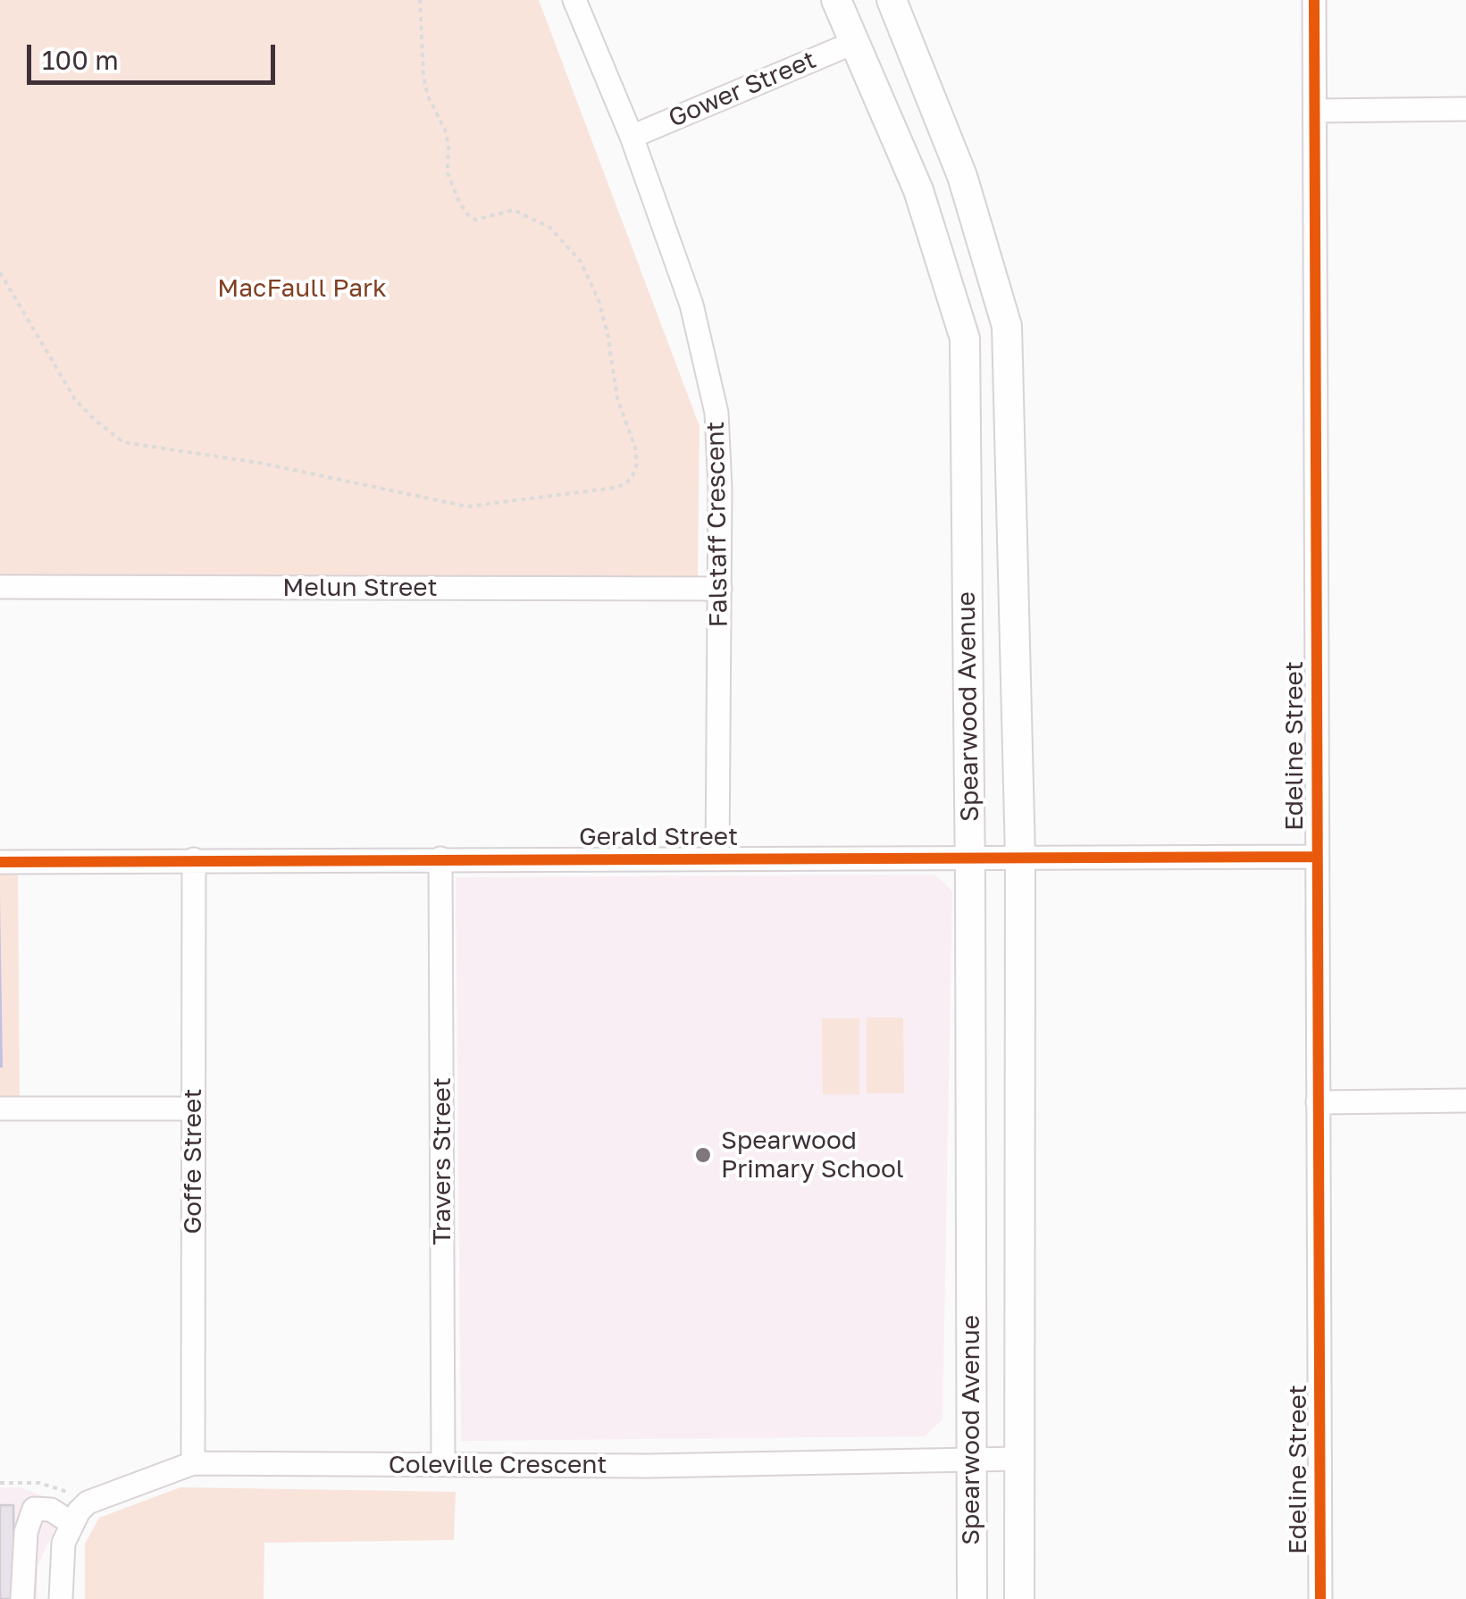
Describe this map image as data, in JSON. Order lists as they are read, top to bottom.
{
  "streets": {
    "main road": ["Spearwood Avenue"],
    "street": [
      "Gower Street",
      "Falstaff Crescent",
      "Melun Street",
      "Edeline Street",
      "Gerald Street",
      "Goffe Street",
      "Travers Street",
      "Coleville Crescent"
    ]
  },
  "crossings": [
    ["Gower Street", "Falstaff Crescent"],
    ["Gower Street", "Spearwood Avenue"],
    ["Falstaff Crescent", "Melun Street"],
    ["Falstaff Crescent", "Gerald Street"],
    ["Spearwood Avenue", "Gerald Street"],
    ["Spearwood Avenue", "Coleville Crescent"],
    ["Edeline Street", "Gerald Street"],
    ["Gerald Street", "Goffe Street"],
    ["Gerald Street", "Travers Street"],
    ["Goffe Street", "Coleville Crescent"],
    ["Travers Street", "Coleville Crescent"]
  ],
  "parks": ["MacFaull Park"],
  "places": ["Spearwood Primary School"],
  "scale_bar": "100 m"
}
